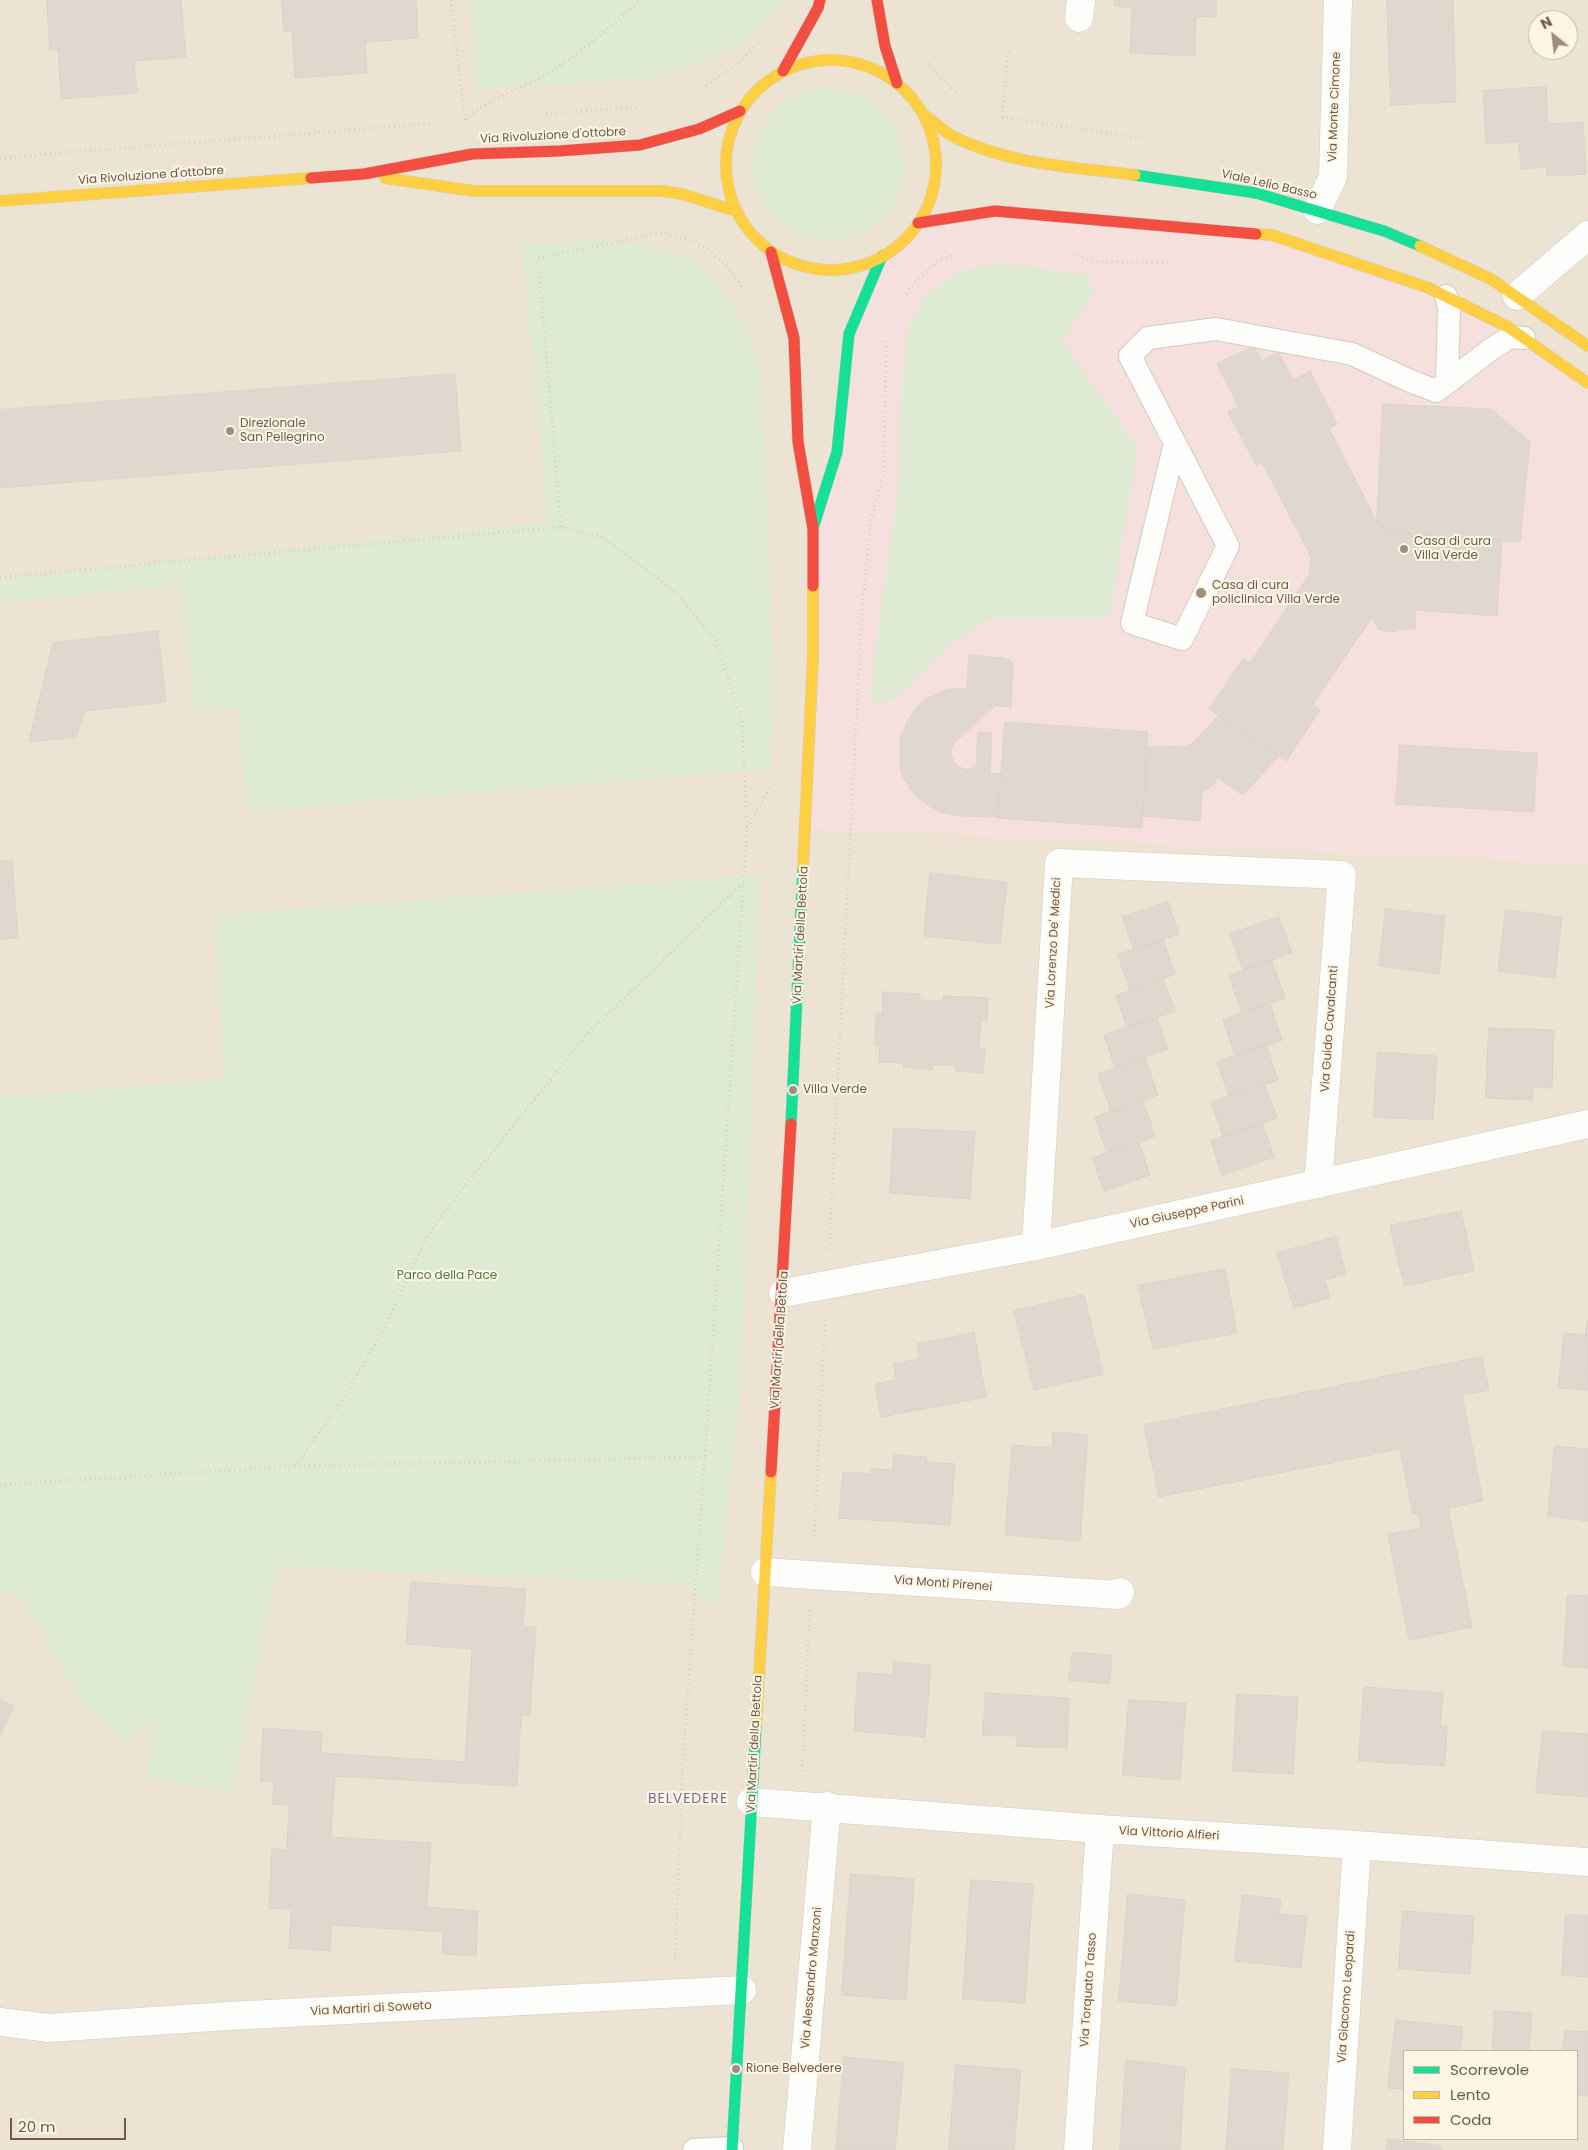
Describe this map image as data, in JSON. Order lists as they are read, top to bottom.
{
  "streets": {
    "main road": ["Via Rivoluzione d'ottobre", "Viale Lelio Basso", "Via Martiri della Bettola"],
    "street": [
      "Via Monte Cimone",
      "Via Lorenzo De' Medici",
      "Via Guido Cavalcanti",
      "Via Giuseppe Parini",
      "Via Monti Pirenei",
      "Via Vittorio Alfieri",
      "Via Alessandro Manzoni",
      "Via Torquato Tasso",
      "Via Giacomo Leopardi",
      "Via Martiri di Soweto"
    ]
  },
  "crossings": [
    ["Via Monte Cimone", "Viale Lelio Basso"],
    ["Via Martiri della Bettola", "Via Giuseppe Parini"],
    ["Via Martiri della Bettola", "Via Monti Pirenei"],
    ["Via Martiri della Bettola", "Via Vittorio Alfieri"],
    ["Via Martiri della Bettola", "Via Martiri di Soweto"],
    ["Via Lorenzo De' Medici", "Via Guido Cavalcanti"],
    ["Via Lorenzo De' Medici", "Via Giuseppe Parini"],
    ["Via Guido Cavalcanti", "Via Giuseppe Parini"],
    ["Via Vittorio Alfieri", "Via Alessandro Manzoni"],
    ["Via Vittorio Alfieri", "Via Torquato Tasso"],
    ["Via Vittorio Alfieri", "Via Giacomo Leopardi"]
  ],
  "districts": ["BELVEDERE"],
  "parks": ["Parco della Pace"],
  "places": [
    "Direzionale San Pellegrino",
    "Casa di cura Villa Verde",
    "Casa di cura policlinica Villa Verde",
    "Villa Verde",
    "Rione Belvedere"
  ],
  "legend": ["Scorrevole", "Lento", "Coda"],
  "scale_bar": "20 m",
  "north": "top left"
}
